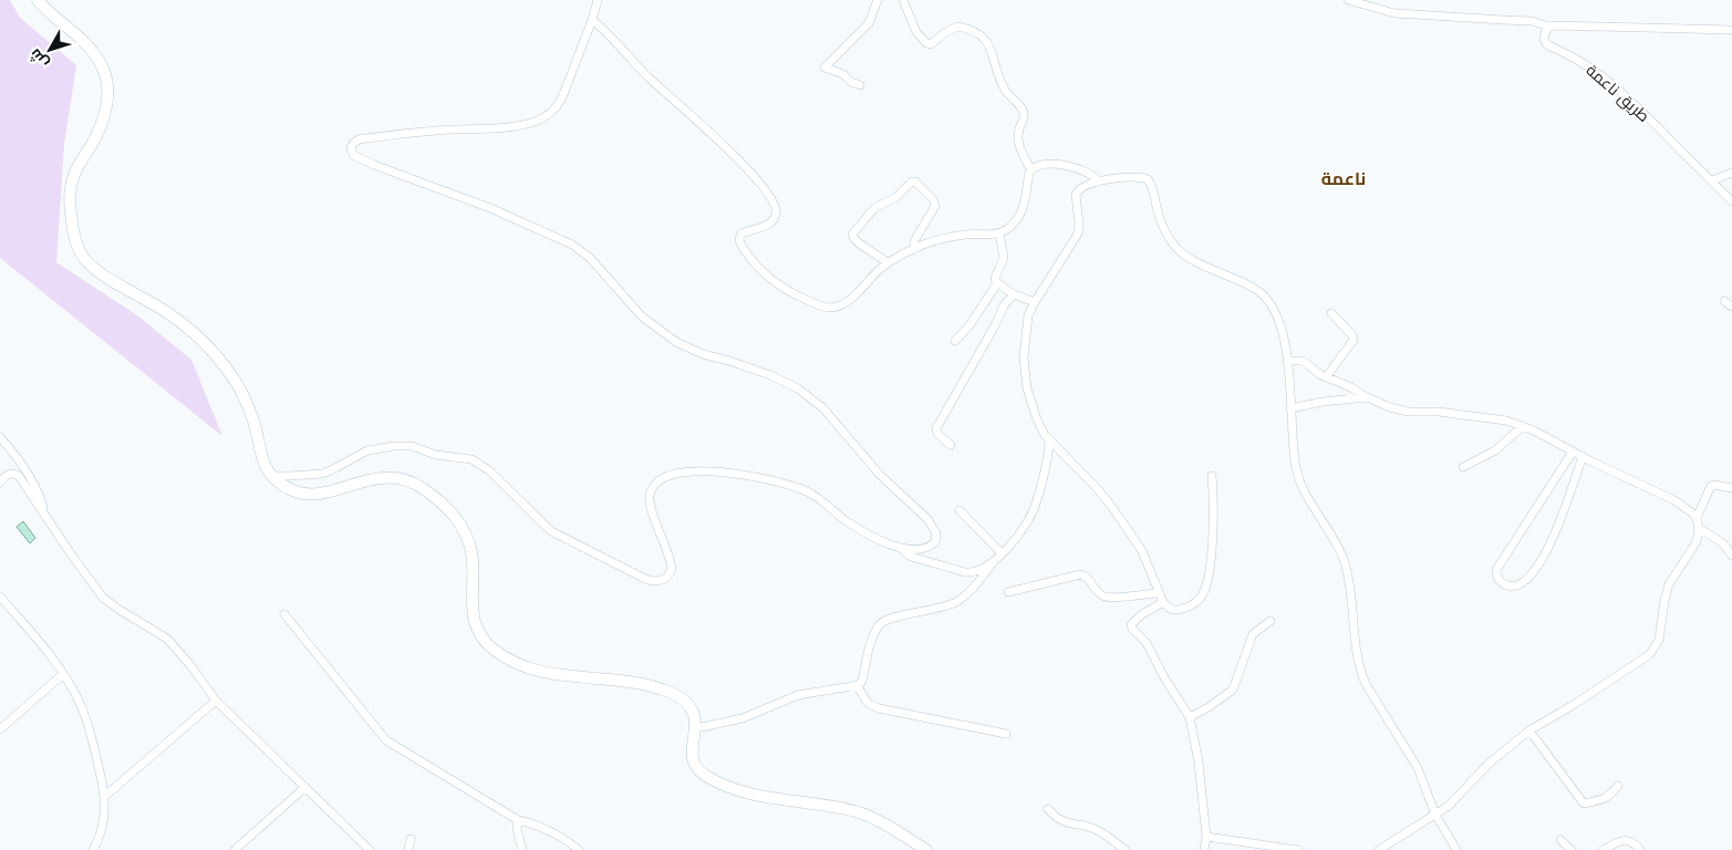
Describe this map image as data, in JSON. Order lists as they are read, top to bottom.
{
  "streets": {
    "street": ["طريق ناعمة"]
  },
  "districts": ["ناعمة"],
  "north": "bottom left"
}
